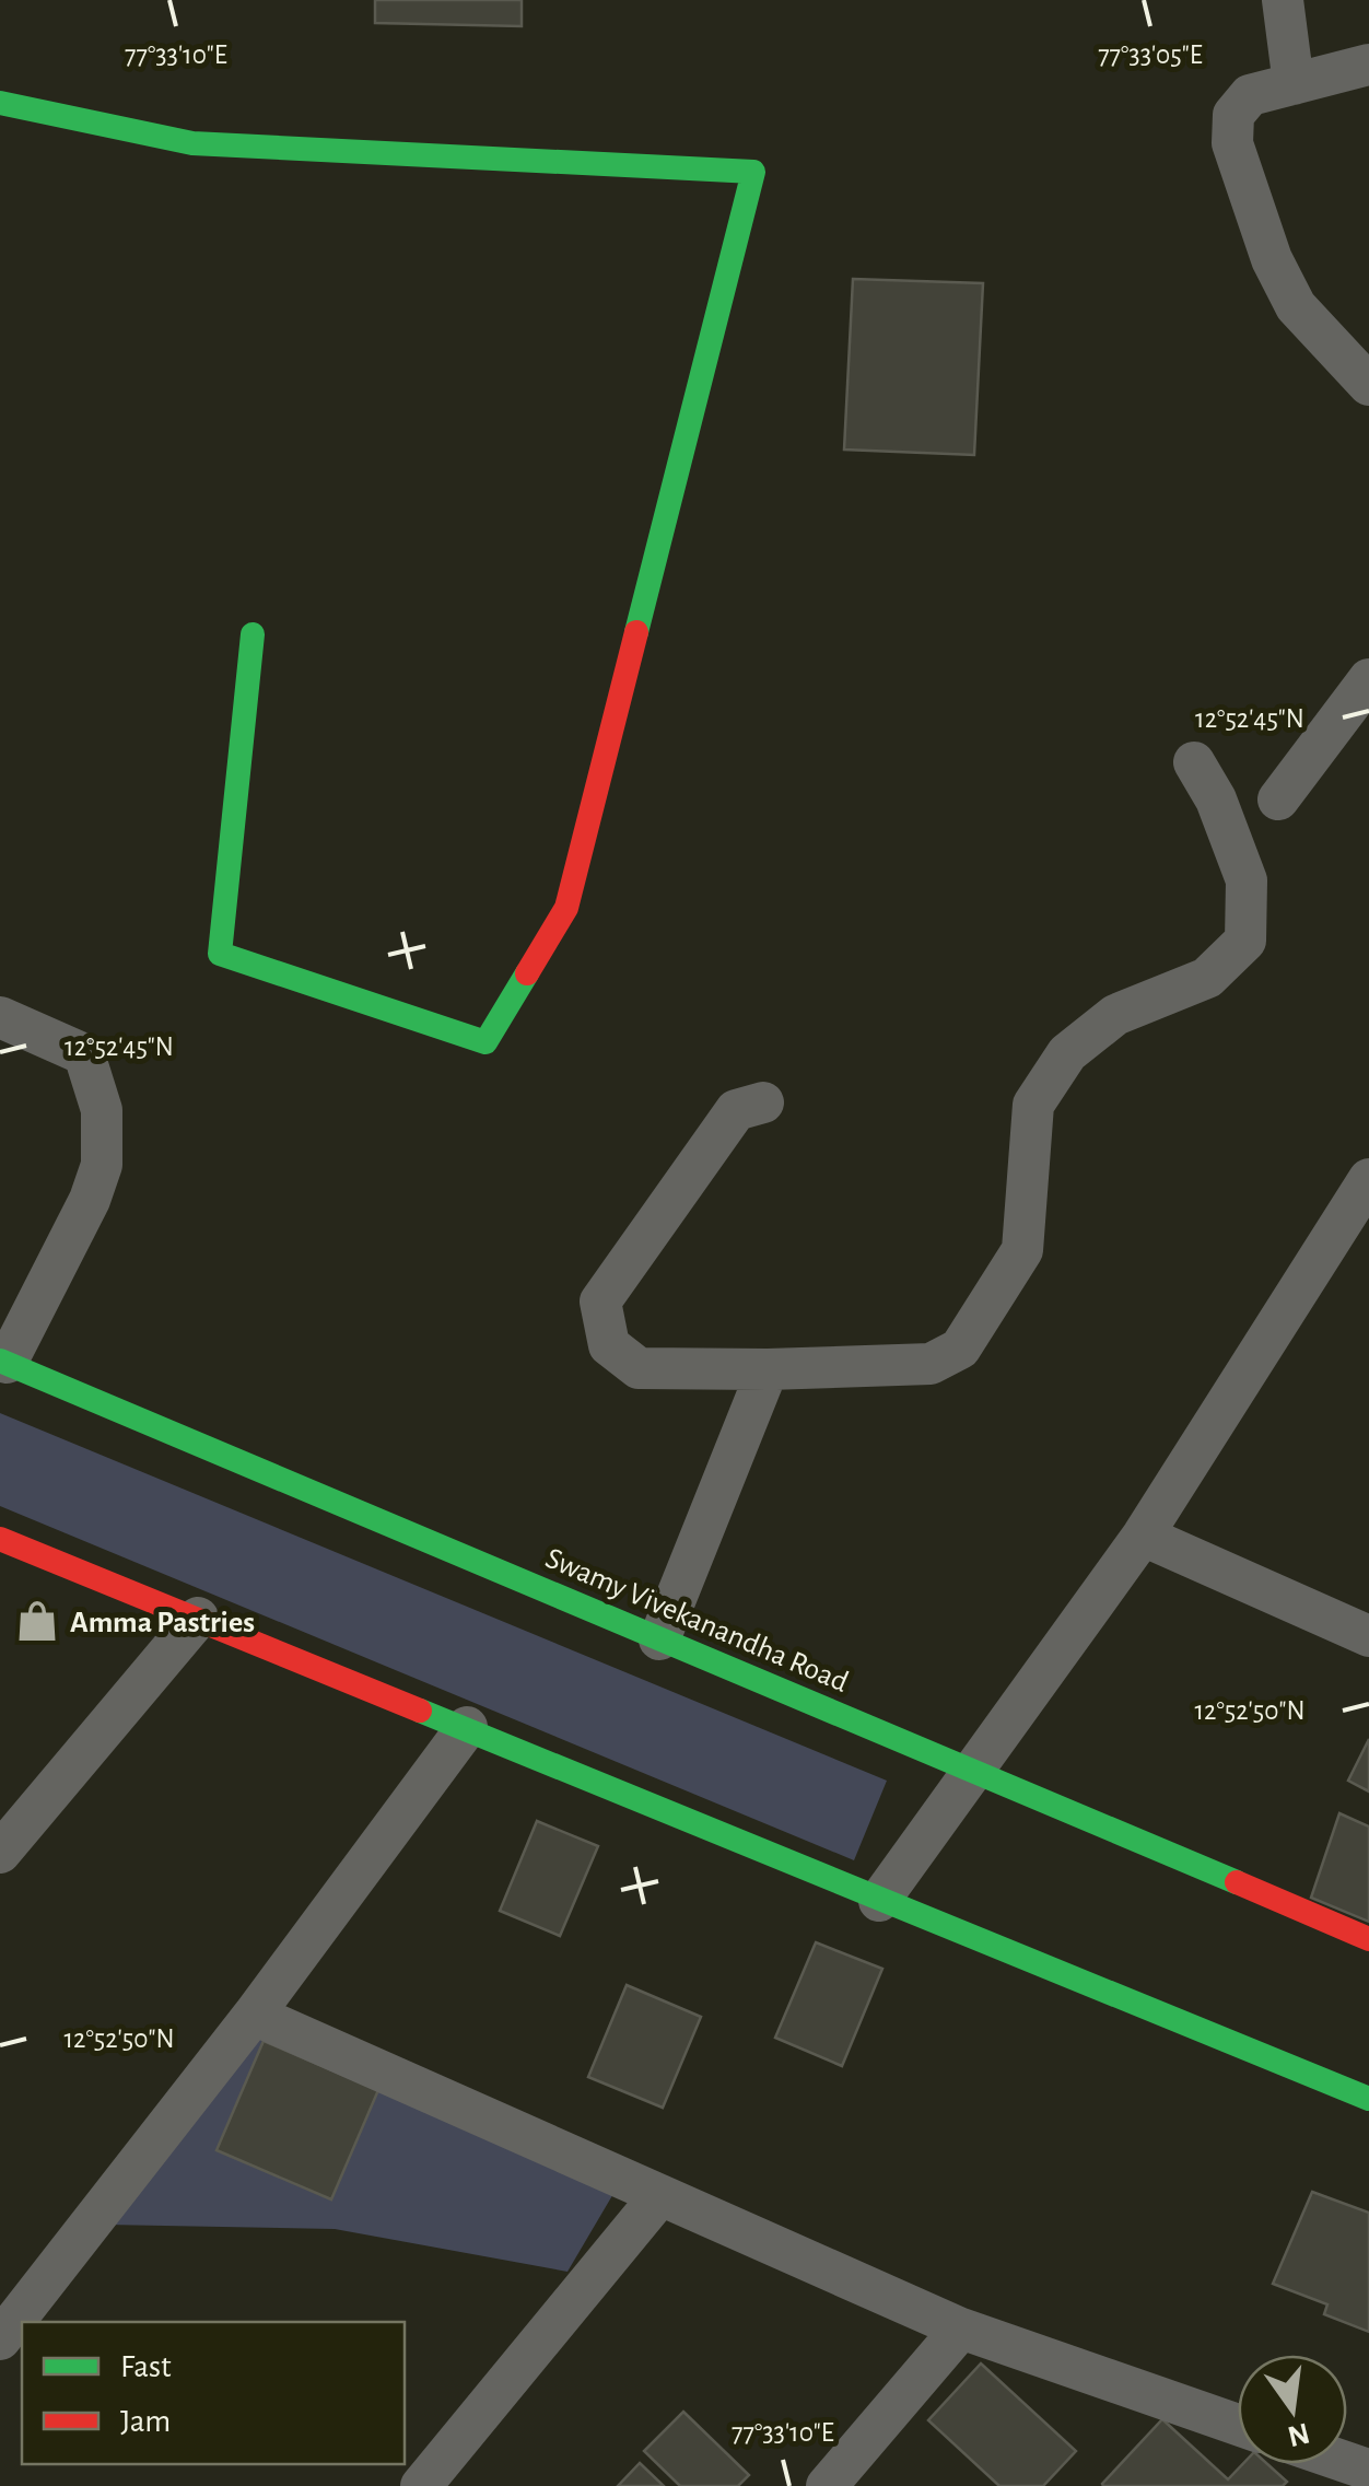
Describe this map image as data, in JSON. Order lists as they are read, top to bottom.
{
  "streets": {
    "main road": ["Swamy Vivekanandha Road"]
  },
  "places": {
    "shop": ["Amma Pastries"]
  },
  "legend": ["Fast", "Jam"],
  "north": "bottom",
  "coordinates": [
    "77°33'10\"E",
    "77°33'05\"E",
    "12°52'45\"N",
    "12°52'50\"N"
  ]
}
